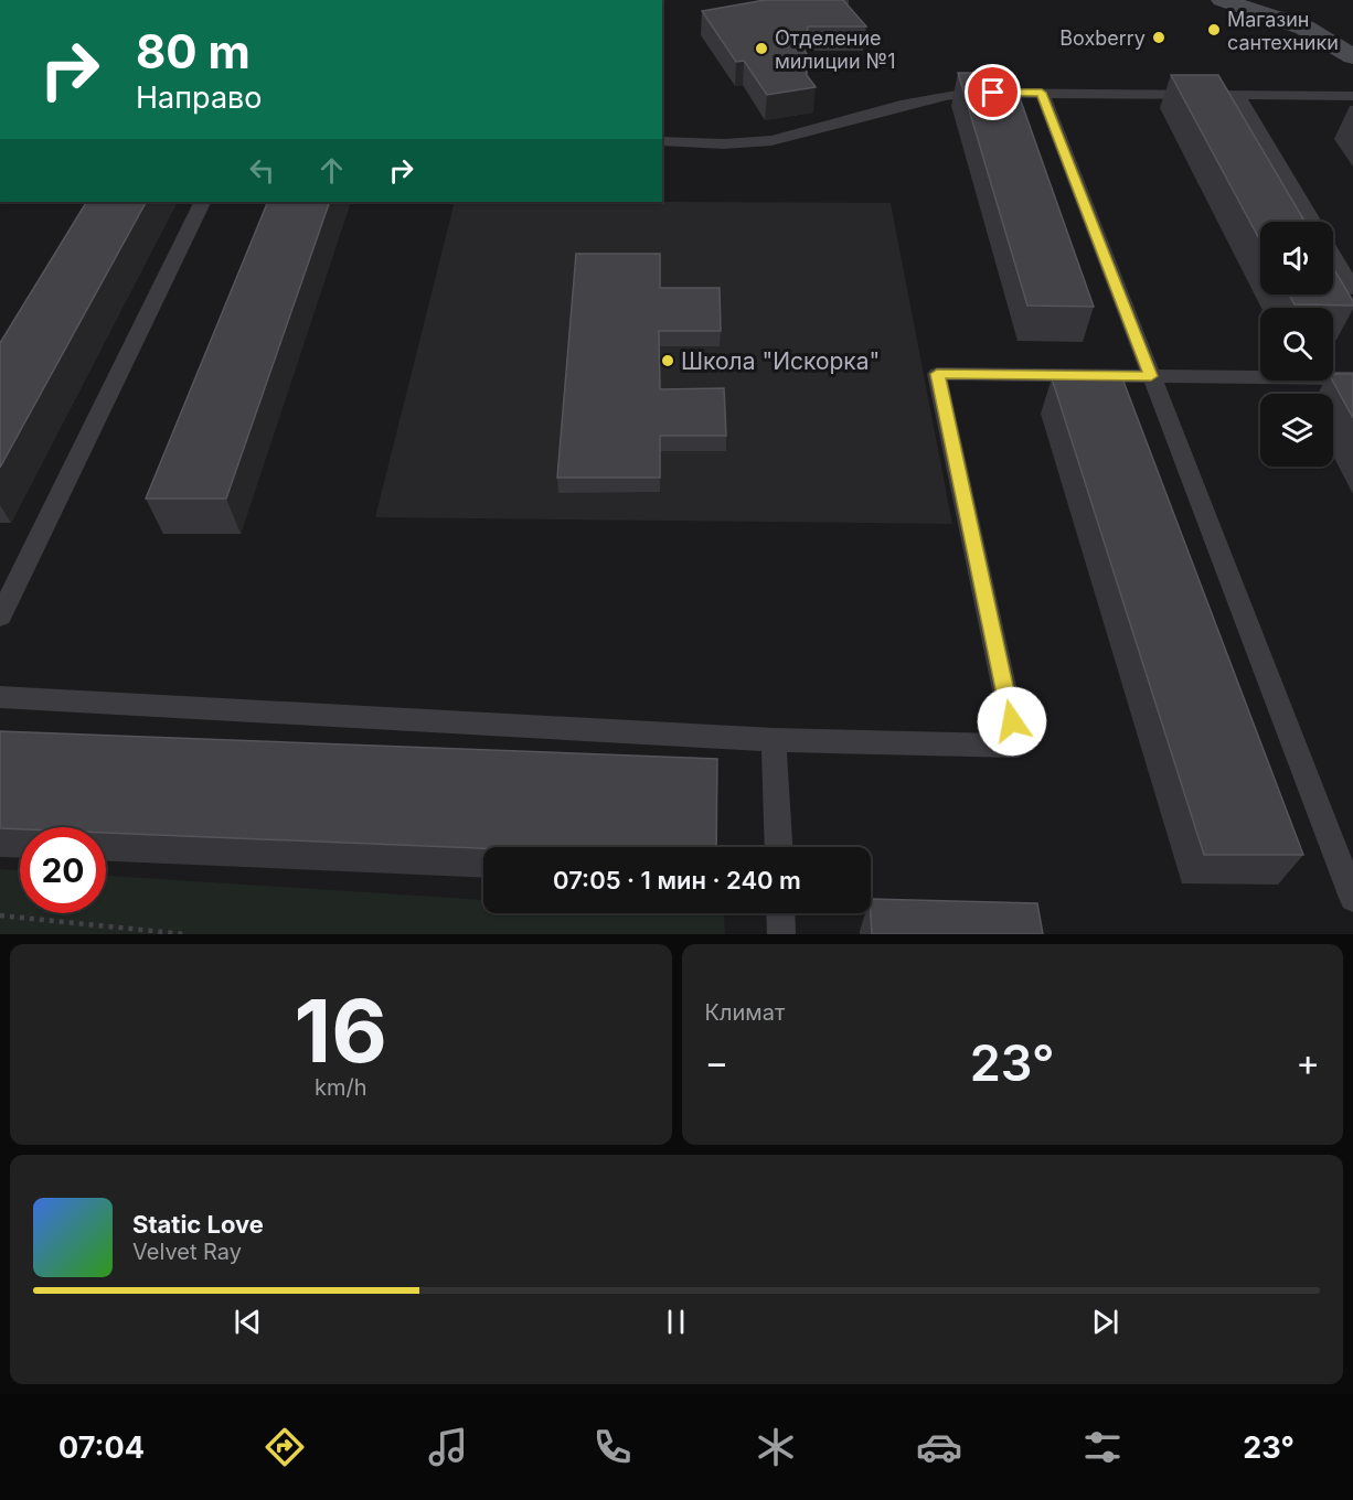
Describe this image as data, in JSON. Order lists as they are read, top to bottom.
{
  "places": [
    "Магазин сантехники",
    "Boxberry",
    "Отделение милиции №1",
    "Школа \"Искорка\""
  ],
  "page": {
    "turn": ["80 m", "Направо"],
    "limit": "20",
    "trip": "07:05 · 1 мин · 240 m",
    "tile": [
      ["16", "km/h"],
      "Климат"
    ],
    "heat": ["−", "23°", "+"],
    "song": ["Static Love", "Velvet Ray"],
    "tabs": ["07:04", "23°"]
  }
}
